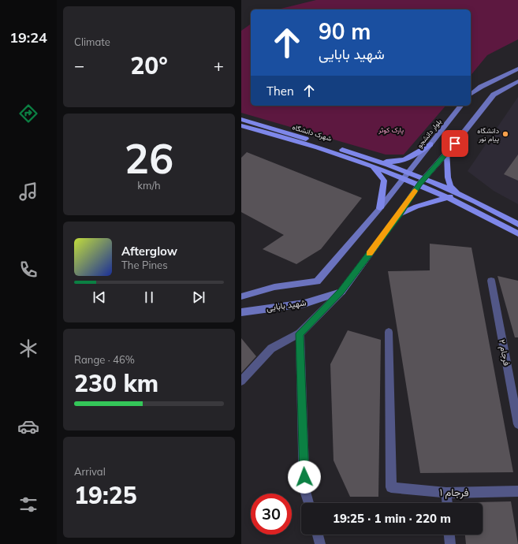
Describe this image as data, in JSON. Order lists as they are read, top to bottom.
{
  "streets": {
    "main road": ["شهرک دانشگاه", "بلوار دانشجو", "شهید بابایی"],
    "street": ["فرجام ۲", "فرجام ۱"]
  },
  "parks": ["پارک کوثر"],
  "places": ["دانشگاه پیام نور"],
  "page": {
    "tabs": "19:24",
    "tile": [
      "Climate",
      ["26", "km/h"],
      ["Range · 46%", "230 km"],
      ["Arrival", "19:25"]
    ],
    "turn": ["90 m", "شهید بابایی"],
    "heat": ["−", "20°", "+"],
    "then": "Then",
    "song": ["Afterglow", "The Pines"],
    "limit": "30",
    "trip": "19:25 · 1 min · 220 m"
  }
}
